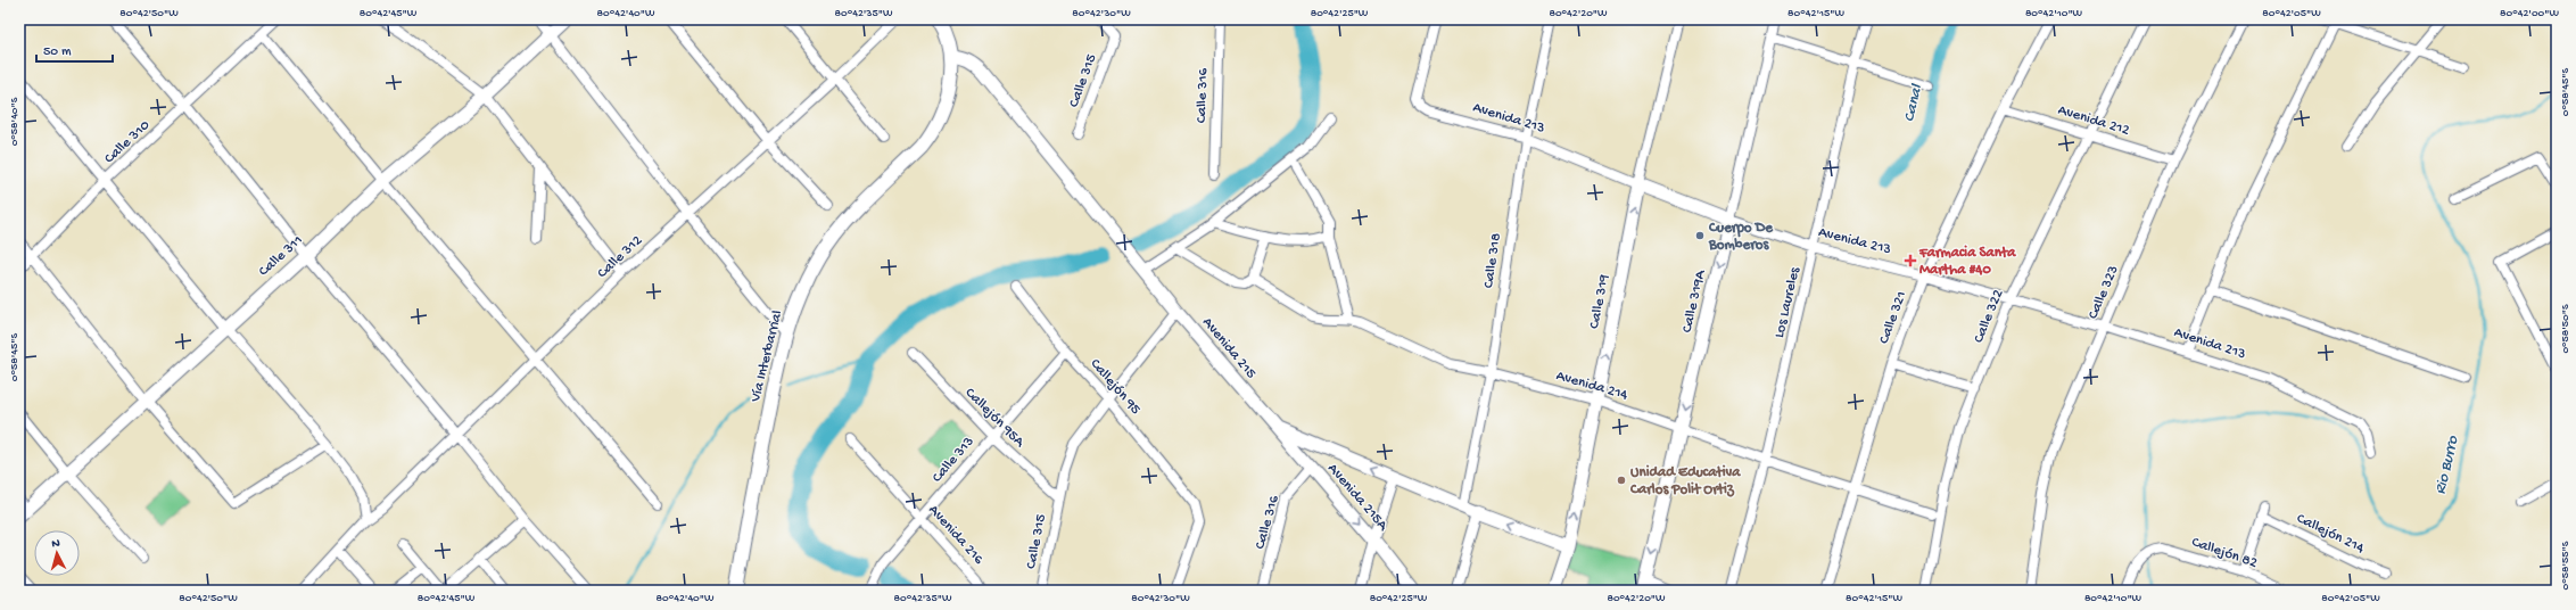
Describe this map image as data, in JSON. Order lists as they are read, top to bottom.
{
  "streets": {
    "main road": ["Vía Interbarrial"],
    "street": [
      "Calle 315",
      "Calle 316",
      "Avenida 213",
      "Avenida 212",
      "Calle 310",
      "Calle 311",
      "Calle 312",
      "Calle 318",
      "Calle 323",
      "Calle 319",
      "Calle 319A",
      "Los Laureles",
      "Calle 322",
      "Calle 321",
      "Avenida 215",
      "Avenida 214",
      "Callejón 95",
      "Callejón 95A",
      "Calle 313",
      "Avenida 215A",
      "Callejón 214",
      "Avenida 216",
      "Callejón 82"
    ]
  },
  "crossings": [
    ["Calle 315", "Avenida 215"],
    ["Calle 315", "Callejón 95"],
    ["Calle 315", "Callejón 95A"],
    ["Calle 316", "Avenida 215A"],
    ["Avenida 213", "Calle 318"],
    ["Avenida 213", "Calle 323"],
    ["Avenida 213", "Calle 319"],
    ["Avenida 213", "Calle 319A"],
    ["Avenida 213", "Los Laureles"],
    ["Avenida 213", "Calle 322"],
    ["Avenida 213", "Calle 321"],
    ["Avenida 212", "Calle 323"],
    ["Avenida 212", "Calle 322"],
    ["Avenida 212", "Calle 321"],
    ["Calle 318", "Avenida 215"],
    ["Calle 318", "Avenida 214"],
    ["Calle 319", "Avenida 215"],
    ["Calle 319", "Avenida 214"],
    ["Calle 319A", "Avenida 214"],
    ["Los Laureles", "Avenida 214"],
    ["Calle 321", "Avenida 214"],
    ["Avenida 215", "Vía Interbarrial"],
    ["Avenida 215", "Avenida 215A"],
    ["Callejón 95", "Calle 313"],
    ["Callejón 95A", "Calle 313"],
    ["Calle 313", "Avenida 216"],
    ["Callejón 214", "Callejón 82"]
  ],
  "one_way": ["Calle 319", "Calle 319A", "Avenida 215A"],
  "water": ["Canal", "Rio Burro"],
  "places": {
    "other": ["Cuerpo De Bomberos", "Unidad Educativa Carlos Polit Ortiz"],
    "health": ["Farmacia Santa Martha #40"]
  },
  "scale_bar": "50 m",
  "north": "top",
  "coordinates": [
    "80°42'50\"W",
    "80°42'45\"W",
    "80°42'40\"W",
    "80°42'35\"W",
    "80°42'30\"W",
    "80°42'25\"W",
    "80°42'20\"W",
    "80°42'15\"W",
    "80°42'10\"W",
    "80°42'05\"W",
    "80°42'00\"W",
    "0°58'45\"S",
    "0°58'40\"S",
    "0°58'50\"S",
    "0°58'55\"S"
  ]
}
